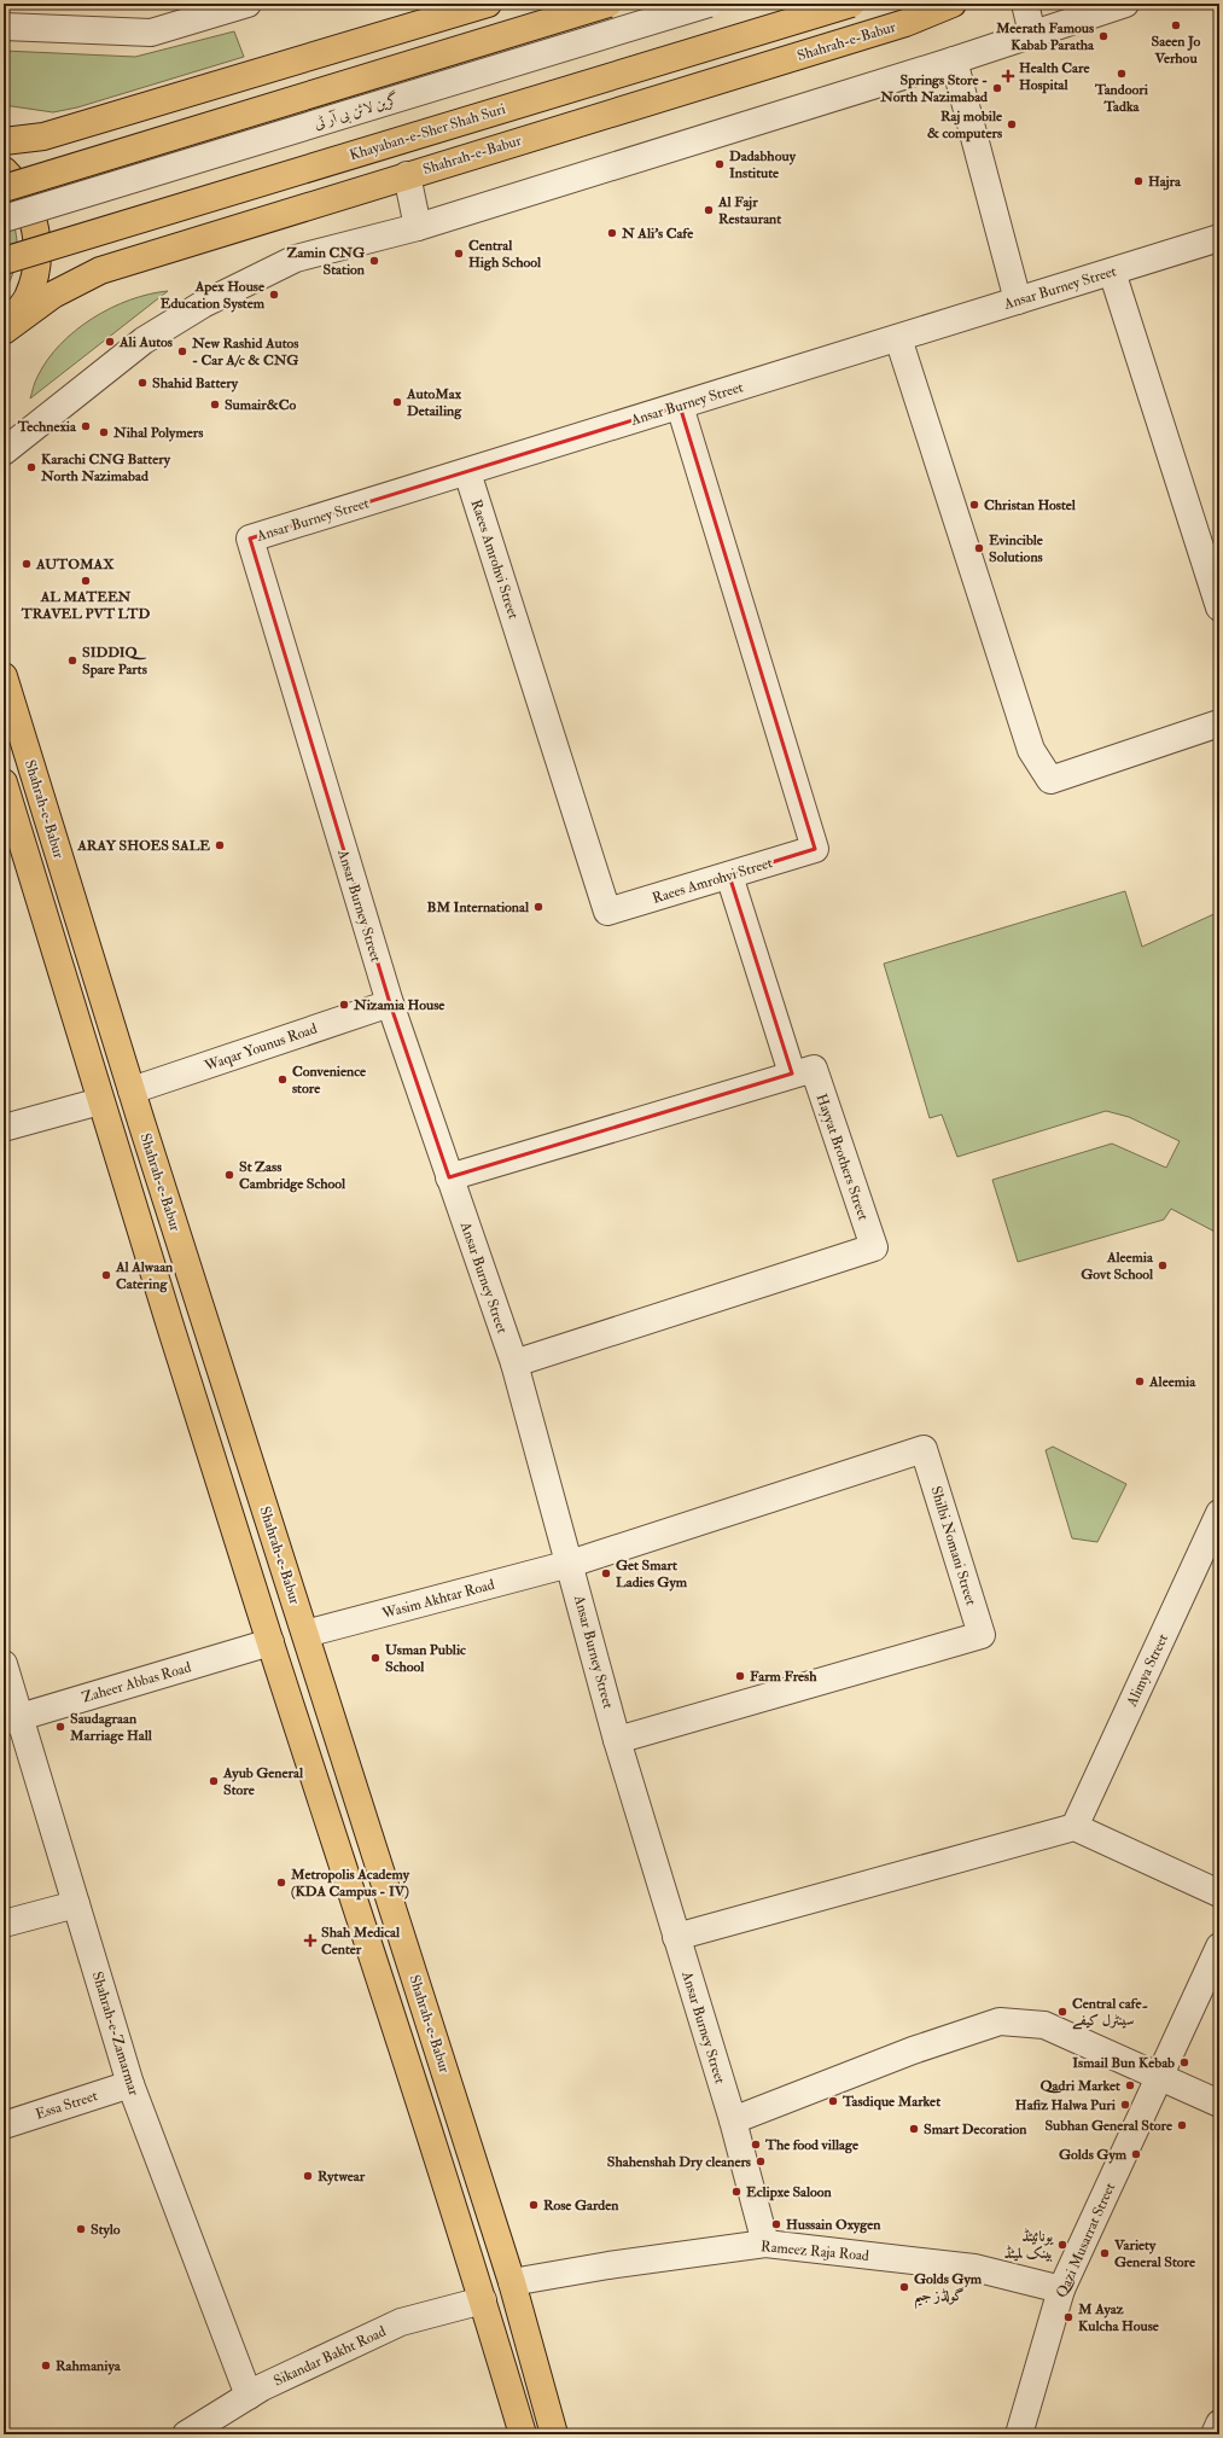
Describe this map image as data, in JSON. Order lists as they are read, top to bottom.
{
  "streets": {
    "main road": ["Shahrah-e-Babur", "Khayaban-e-Sher Shah Suri"],
    "street": [
      "گرین لائن بی آر ٹی",
      "Ansar Burney Street",
      "Raees Amrohvi Street",
      "Waqar Younus Road",
      "Hayyat Brothers Street",
      "Shilbi Nomani Street",
      "Wasim Akhtar Road",
      "Alimya Street",
      "Zaheer Abbas Road",
      "Shahrah-e-Zamarmar",
      "Essa Street",
      "Qazi Musarrat Street",
      "Rameez Raja Road",
      "Sikandar Bakht Road"
    ]
  },
  "crossings": [
    ["Shahrah-e-Babur", "Waqar Younus Road"],
    ["Shahrah-e-Babur", "Wasim Akhtar Road"],
    ["Shahrah-e-Babur", "Rameez Raja Road"],
    ["Ansar Burney Street", "Raees Amrohvi Street"],
    ["Ansar Burney Street", "Waqar Younus Road"],
    ["Ansar Burney Street", "Hayyat Brothers Street"],
    ["Ansar Burney Street", "Shilbi Nomani Street"],
    ["Ansar Burney Street", "Wasim Akhtar Road"],
    ["Ansar Burney Street", "Rameez Raja Road"],
    ["Shilbi Nomani Street", "Wasim Akhtar Road"],
    ["Zaheer Abbas Road", "Shahrah-e-Zamarmar"],
    ["Shahrah-e-Zamarmar", "Essa Street"],
    ["Shahrah-e-Zamarmar", "Sikandar Bakht Road"],
    ["Qazi Musarrat Street", "Rameez Raja Road"]
  ],
  "places": {
    "other": [
      "Saeen Jo Verhou",
      "Meerath Famous Kabab Paratha",
      "Tandoori Tadka",
      "Springs Store - North Nazimabad",
      "Raj mobile & computers",
      "Dadabhouy Institute",
      "Hajra",
      "Al Fajr Restaurant",
      "N Ali's Cafe",
      "Central High School",
      "Zamin CNG Station",
      "Apex House Education System",
      "Ali Autos",
      "New Rashid Autos - Car A/c & CNG",
      "Shahid Battery",
      "AutoMax Detailing",
      "Sumair&Co",
      "Technexia",
      "Nihal Polymers",
      "Karachi CNG Battery North Nazimabad",
      "Christan Hostel",
      "Evincible Solutions",
      "AUTOMAX",
      "AL MATEEN TRAVEL PVT LTD",
      "SIDDIQ Spare Parts",
      "ARAY SHOES SALE",
      "BM International",
      "Nizamia House",
      "Convenience store",
      "St Zass Cambridge School",
      "Aleemia Govt School",
      "Al Alwaan Catering",
      "Aleemia",
      "Get Smart Ladies Gym",
      "Usman Public School",
      "Farm Fresh",
      "Saudagraan Marriage Hall",
      "Ayub General Store",
      "Metropolis Academy (KDA Campus - IV)",
      "Central cafe۔ سینٹرل کیفے",
      "Ismail Bun Kebab",
      "Qadri Market",
      "Tasdique Market",
      "Hafiz Halwa Puri",
      "Subhan General Store",
      "Smart Decoration",
      "The food village",
      "Golds Gym",
      "Shahenshah Dry cleaners",
      "Rytwear",
      "Eclipxe Saloon",
      "Rose Garden",
      "Hussain Oxygen",
      "Stylo",
      "یونائیٹڈ بینک لمیٹڈ",
      "Variety General Store",
      "Golds Gym گولڈز جیم",
      "M Ayaz Kulcha House",
      "Rahmaniya"
    ],
    "health": ["Health Care Hospital", "Shah Medical Center"]
  }
}
